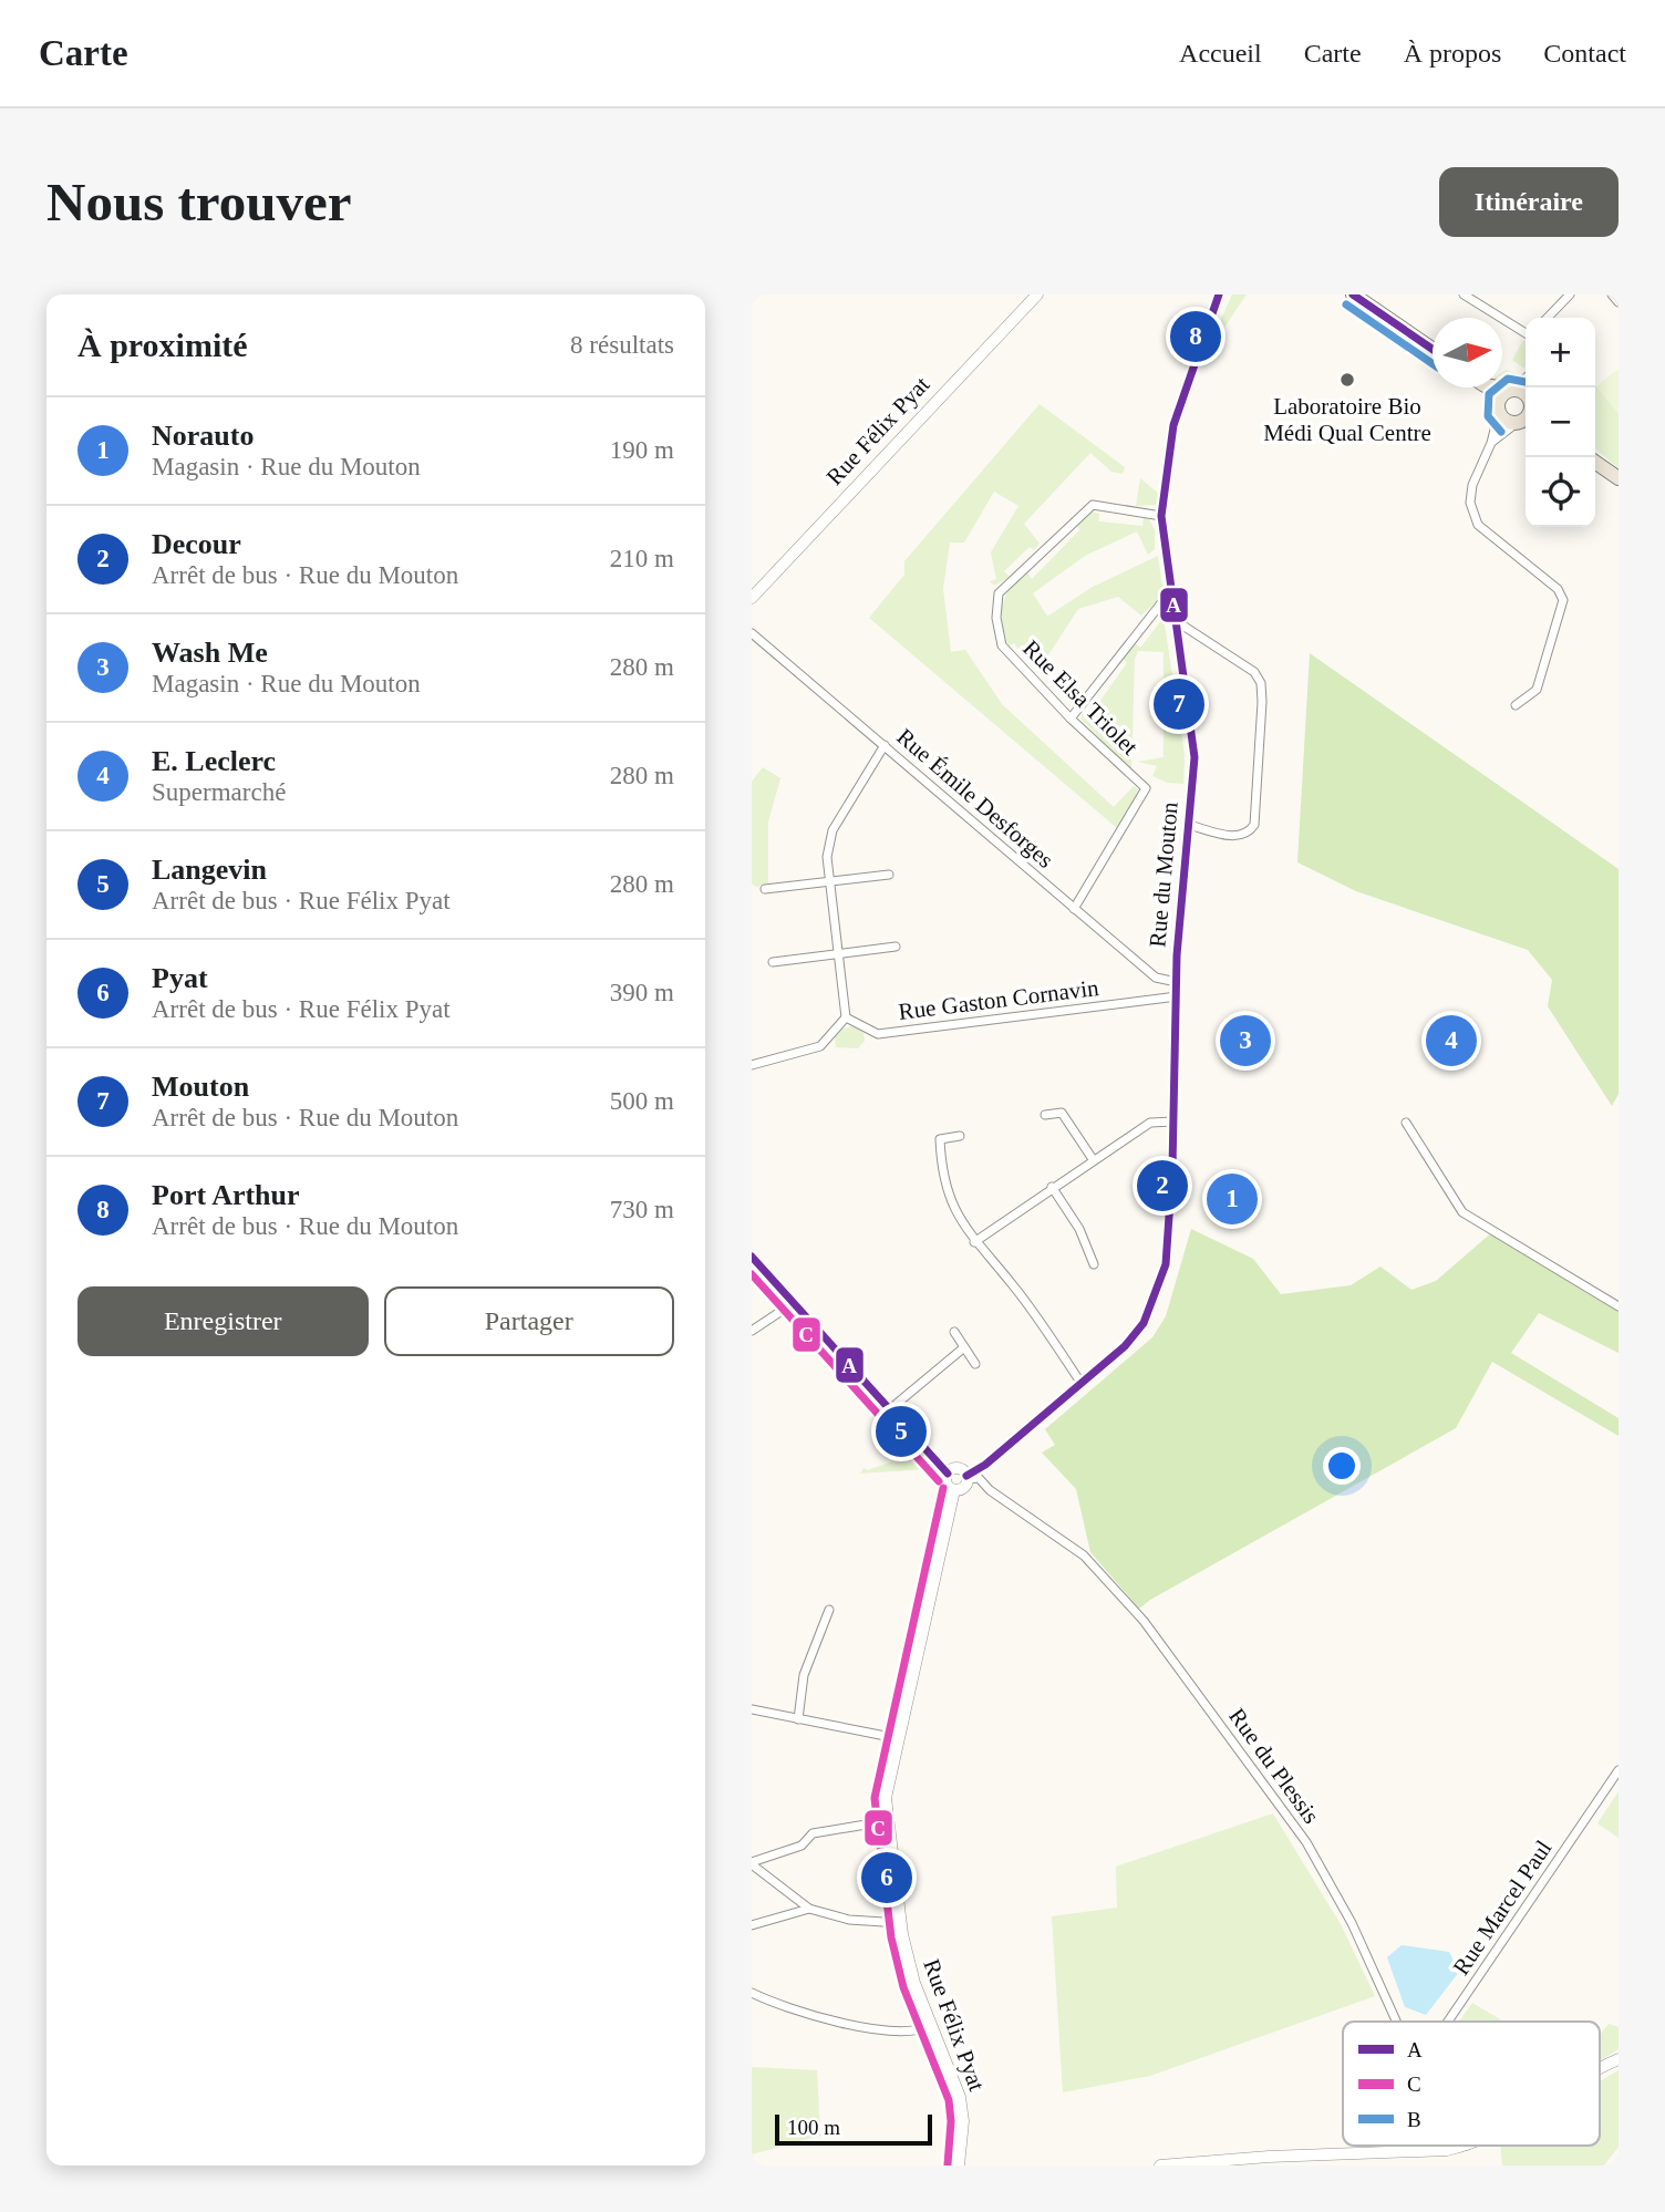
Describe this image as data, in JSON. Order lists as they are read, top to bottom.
{
  "streets": {
    "street": [
      "Rue Félix Pyat",
      "Rue Elsa Triolet",
      "Rue Émile Desforges",
      "Rue du Mouton",
      "Rue Gaston Cornavin",
      "Rue du Plessis",
      "Rue Marcel Paul"
    ]
  },
  "crossings": [
    ["Rue Félix Pyat", "Rue du Mouton"],
    ["Rue Félix Pyat", "Rue du Plessis"],
    ["Rue Elsa Triolet", "Rue Émile Desforges"],
    ["Rue Elsa Triolet", "Rue du Mouton"],
    ["Rue Émile Desforges", "Rue du Mouton"],
    ["Rue du Mouton", "Rue Gaston Cornavin"],
    ["Rue du Mouton", "Rue du Plessis"]
  ],
  "places": ["Laboratoire Bio Médi Qual Centre"],
  "lines": ["transit line A", "transit line B", "transit line C"],
  "legend": ["A", "C", "B"],
  "scale_bar": "100 m",
  "north": "right",
  "page": {
    "header": "Carte",
    "nav": [
      "Accueil",
      "Carte",
      "À propos",
      "Contact"
    ],
    "buttons": [
      "Itinéraire",
      ["Enregistrer", "Partager"]
    ],
    "title": "Nous trouver",
    "heading": ["À proximité", "8 résultats"],
    "pins": [
      "8",
      "7",
      "3",
      "4",
      "2",
      "1",
      "5",
      "6"
    ],
    "map_buttons": ["+", "−"],
    "list": [
      {
        "mark": "1",
        "name": "Norauto",
        "note": "Magasin · Rue du Mouton",
        "value": "190 m"
      },
      {
        "mark": "2",
        "name": "Decour",
        "note": "Arrêt de bus · Rue du Mouton",
        "value": "210 m"
      },
      {
        "mark": "3",
        "name": "Wash Me",
        "note": "Magasin · Rue du Mouton",
        "value": "280 m"
      },
      {
        "mark": "4",
        "name": "E. Leclerc",
        "note": "Supermarché",
        "value": "280 m"
      },
      {
        "mark": "5",
        "name": "Langevin",
        "note": "Arrêt de bus · Rue Félix Pyat",
        "value": "280 m"
      },
      {
        "mark": "6",
        "name": "Pyat",
        "note": "Arrêt de bus · Rue Félix Pyat",
        "value": "390 m"
      },
      {
        "mark": "7",
        "name": "Mouton",
        "note": "Arrêt de bus · Rue du Mouton",
        "value": "500 m"
      },
      {
        "mark": "8",
        "name": "Port Arthur",
        "note": "Arrêt de bus · Rue du Mouton",
        "value": "730 m"
      }
    ],
    "scale": "100 m"
  }
}
